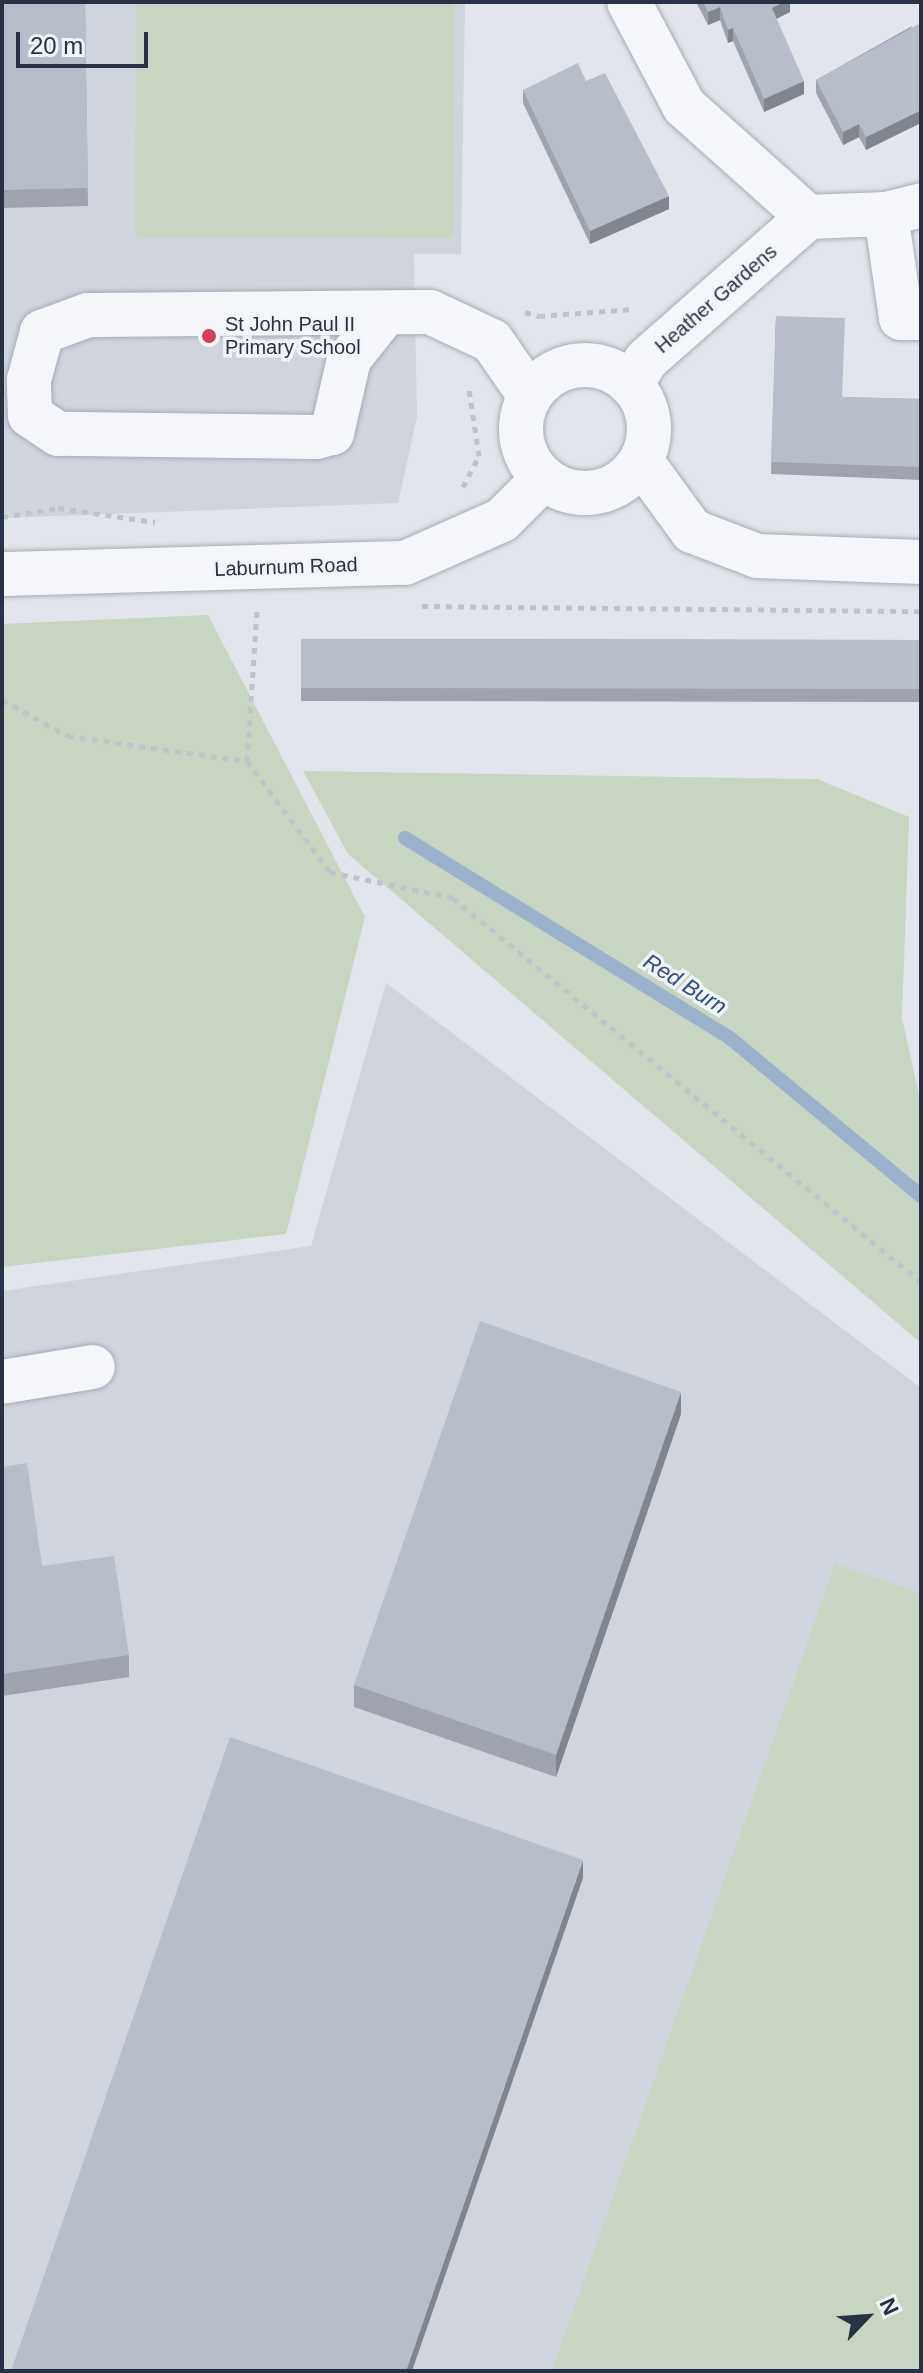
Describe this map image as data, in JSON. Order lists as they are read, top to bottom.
{
  "streets": {
    "street": ["Heather Gardens", "Laburnum Road"]
  },
  "crossings": [
    ["Heather Gardens", "Laburnum Road"]
  ],
  "water": ["Red Burn"],
  "places": ["St John Paul II Primary School"],
  "scale_bar": "20 m",
  "north": "top right"
}
